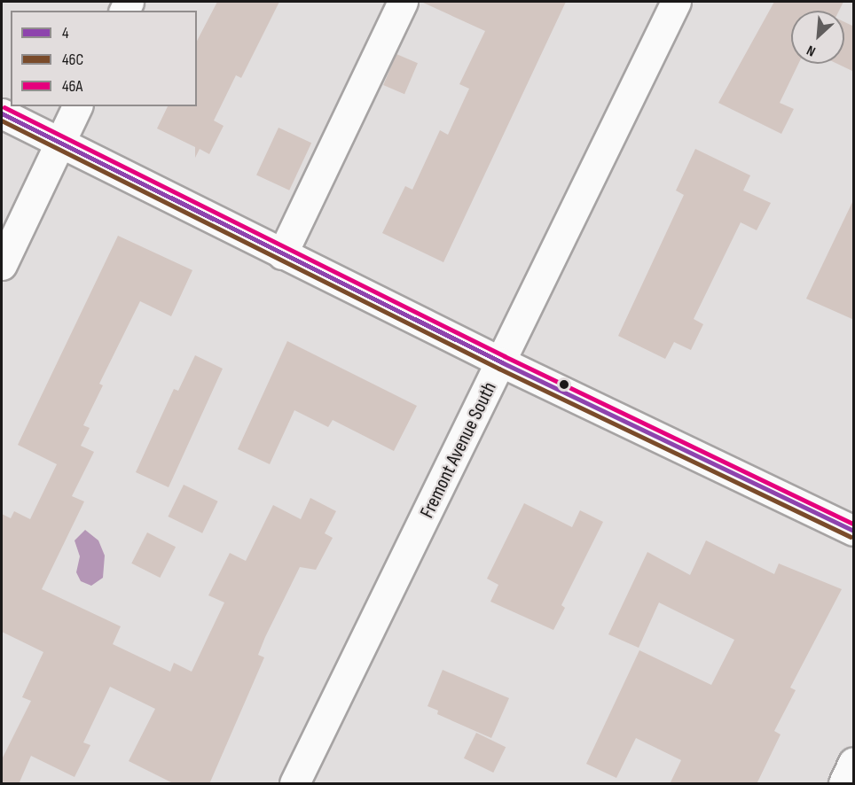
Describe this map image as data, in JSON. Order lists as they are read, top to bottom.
{
  "streets": {
    "street": ["Fremont Avenue South"]
  },
  "lines": ["transit line 46A", "transit line 4", "transit line 46C"],
  "legend": ["4", "46C", "46A"],
  "north": "bottom left"
}
